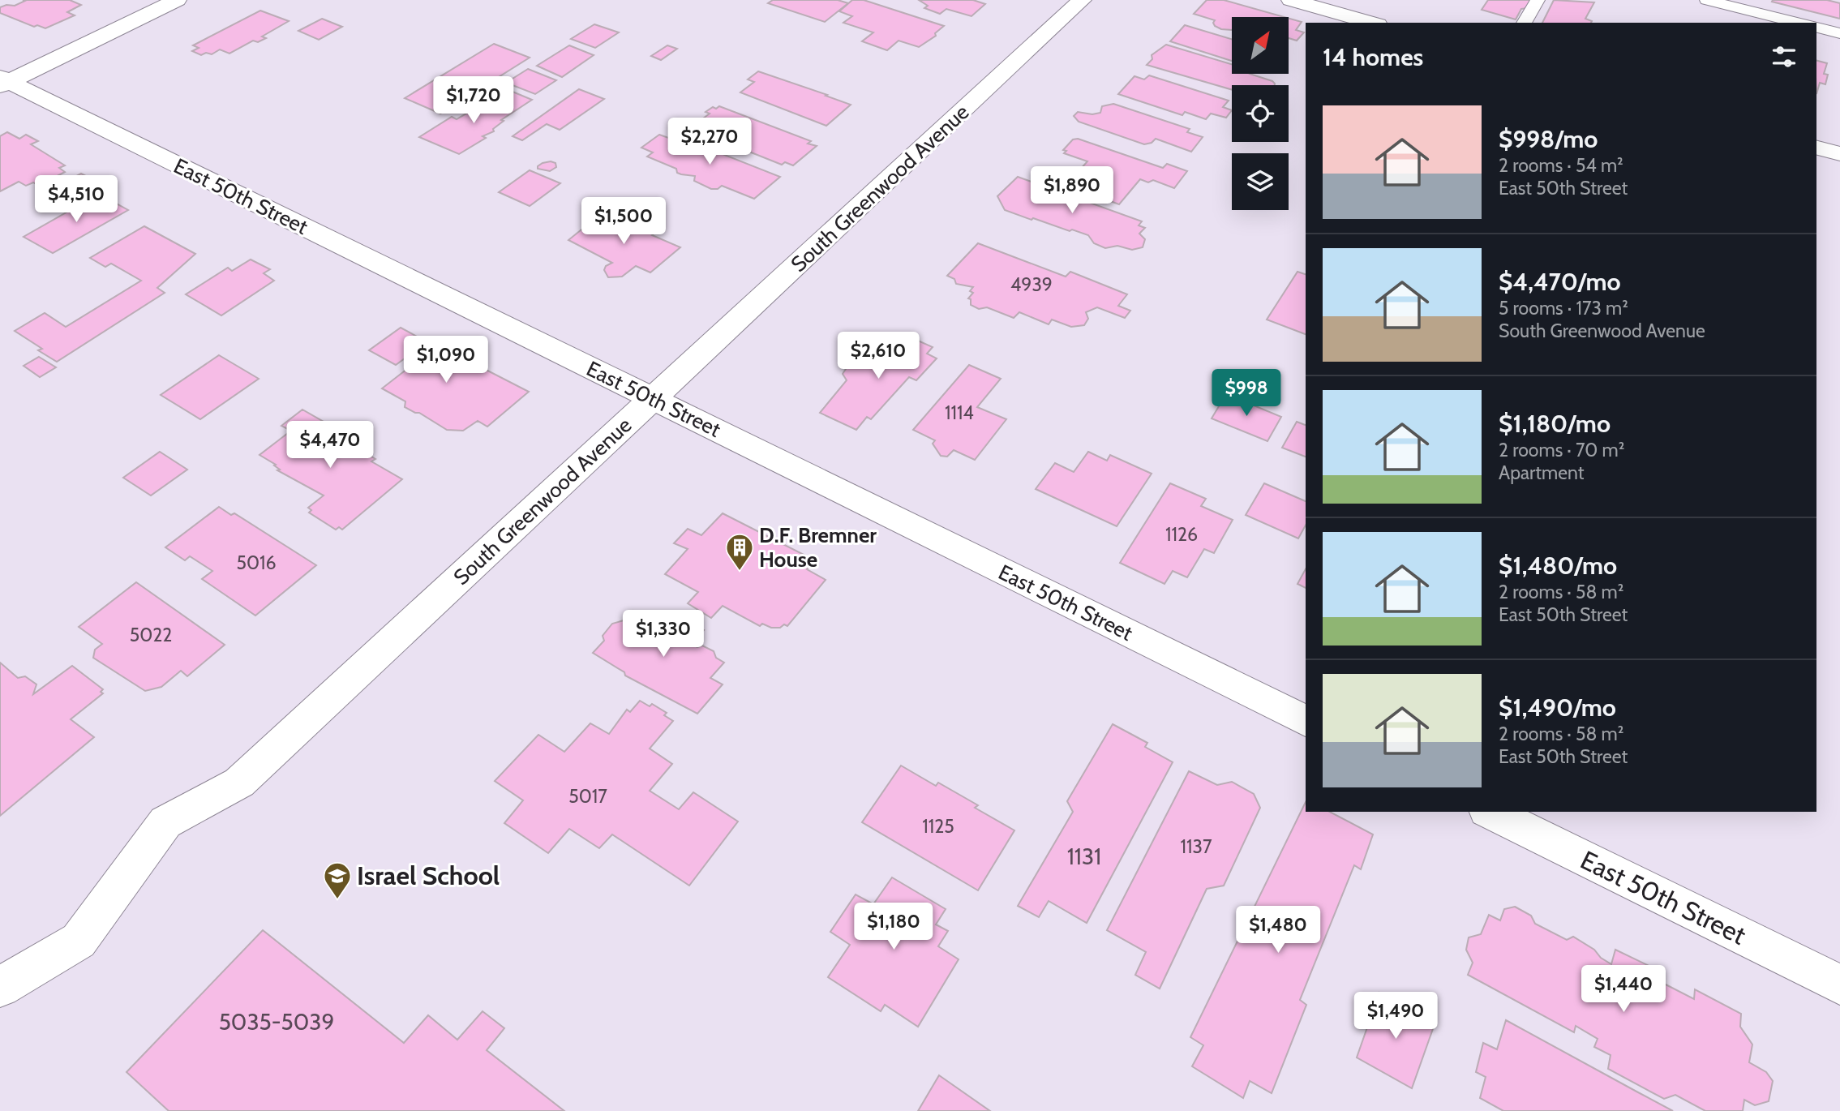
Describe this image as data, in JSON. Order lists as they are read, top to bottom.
{
  "streets": {
    "street": ["South Greenwood Avenue", "East 50th Street"]
  },
  "crossings": [
    ["South Greenwood Avenue", "East 50th Street"]
  ],
  "places": {
    "building": ["D.F. Bremner House"],
    "school or university": ["Israel School"]
  },
  "house_numbers": [
    "4939",
    "1114",
    "1126",
    "5016",
    "5022",
    "5017",
    "1125",
    "1137",
    "1131",
    "5035-5039"
  ],
  "north": "top right",
  "page": {
    "heading": "14 homes",
    "price": [
      "$1,720",
      "$2,270",
      "$1,890",
      "$4,510",
      "$1,500",
      "$2,610",
      "$1,090",
      "$998",
      "$4,470",
      "$1,330",
      "$1,180",
      "$1,480",
      "$1,440",
      "$1,490"
    ],
    "list": [
      {
        "name": "$998/mo",
        "note": "2 rooms · 54 m² · East 50th Street"
      },
      {
        "name": "$4,470/mo",
        "note": "5 rooms · 173 m² · South Greenwood Avenue"
      },
      {
        "name": "$1,180/mo",
        "note": "2 rooms · 70 m² · Apartment"
      },
      {
        "name": "$1,480/mo",
        "note": "2 rooms · 58 m² · East 50th Street"
      },
      {
        "name": "$1,490/mo",
        "note": "2 rooms · 58 m² · East 50th Street"
      }
    ]
  }
}
